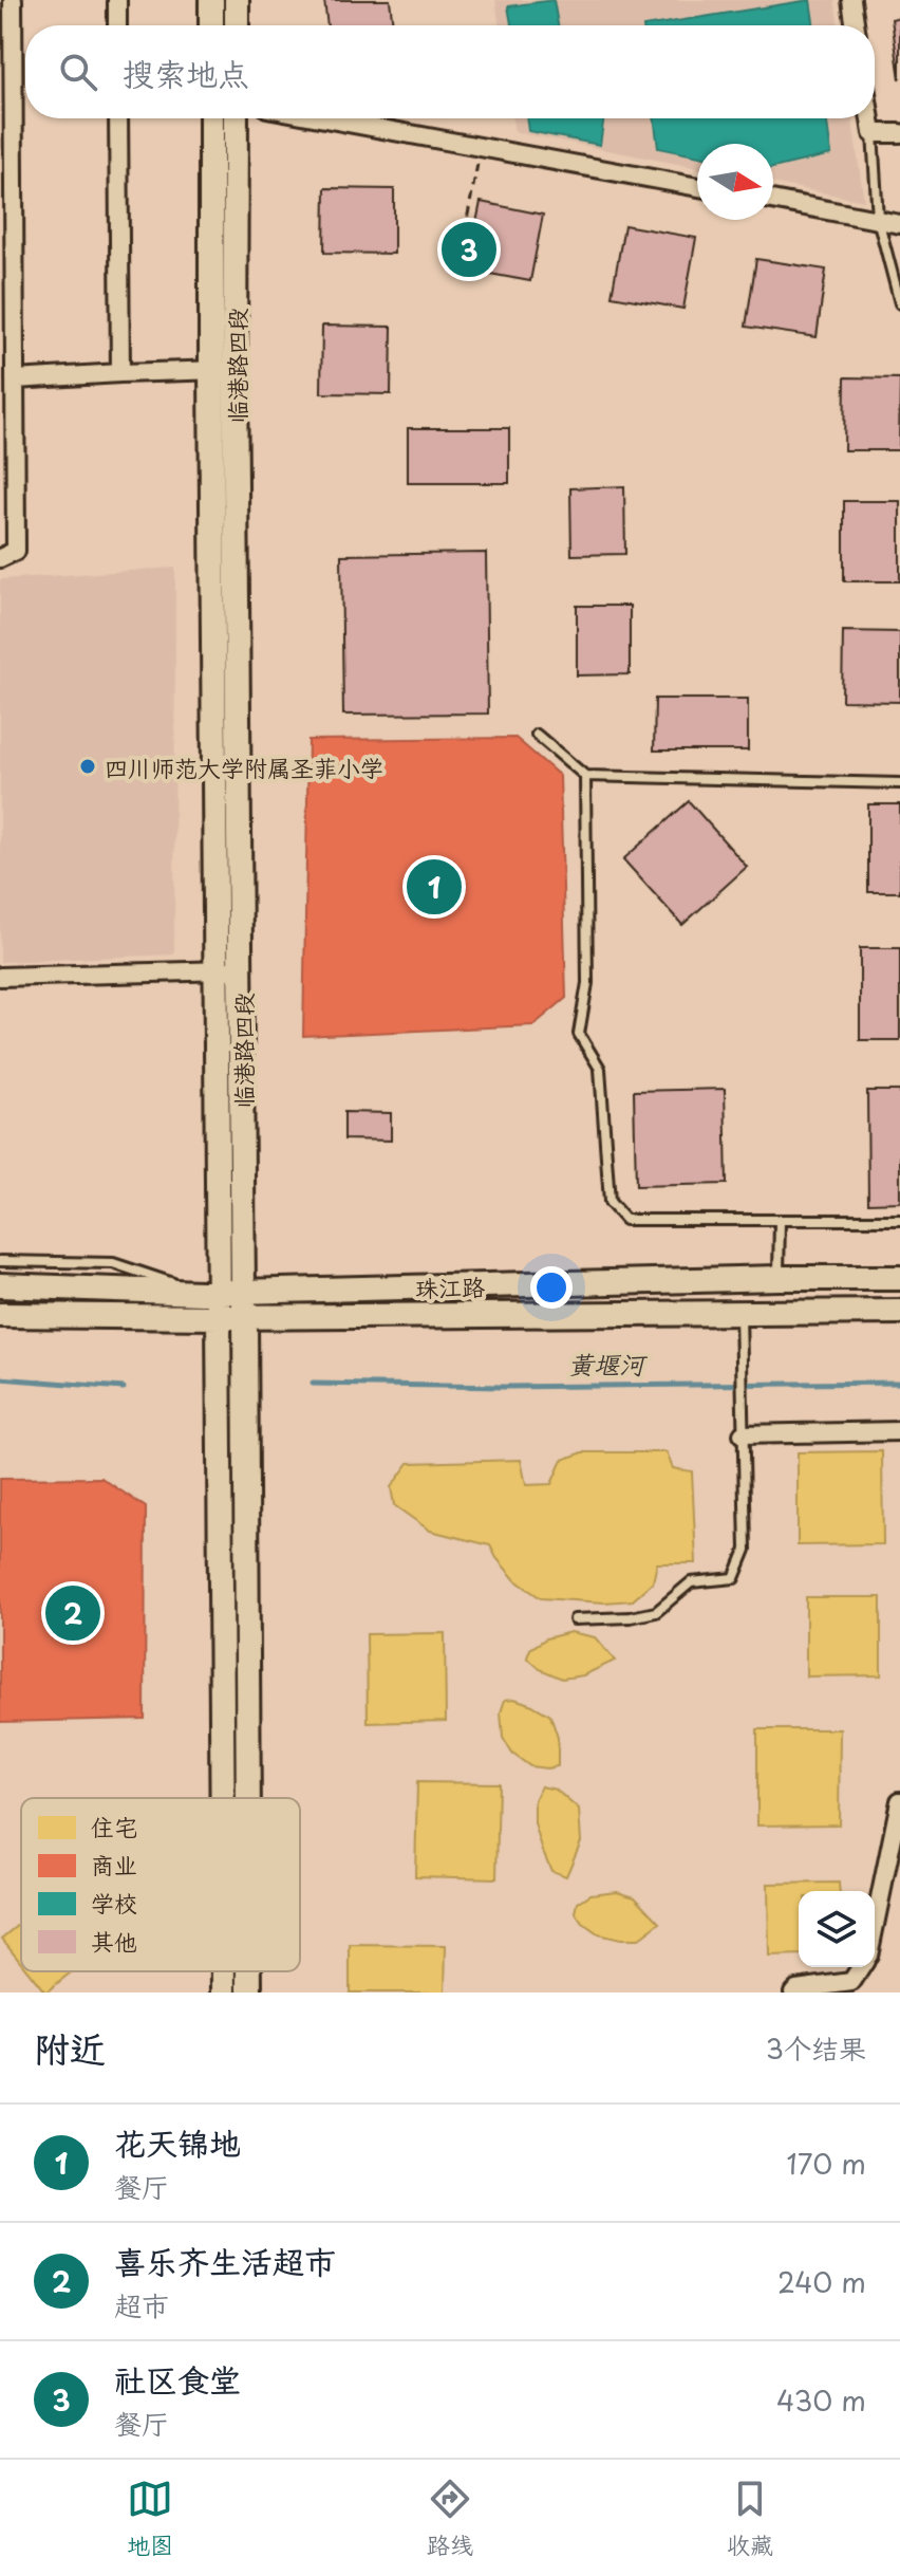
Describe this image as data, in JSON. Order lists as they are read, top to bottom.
{
  "streets": {
    "main road": ["临港路四段", "珠江路"]
  },
  "crossings": [
    ["临港路四段", "珠江路"]
  ],
  "water": ["黄堰河"],
  "places": ["四川师范大学附属圣菲小学"],
  "legend": [
    "住宅",
    "商业",
    "学校",
    "其他"
  ],
  "north": "right",
  "page": {
    "search": "搜索地点",
    "pins": ["3", "1", "2"],
    "heading": ["附近", "3个结果"],
    "list": [
      {
        "mark": "1",
        "name": "花天锦地",
        "note": "餐厅",
        "value": "170 m"
      },
      {
        "mark": "2",
        "name": "喜乐齐生活超市",
        "note": "超市",
        "value": "240 m"
      },
      {
        "mark": "3",
        "name": "社区食堂",
        "note": "餐厅",
        "value": "430 m"
      }
    ],
    "nav": ["地图", "路线", "收藏"]
  }
}
